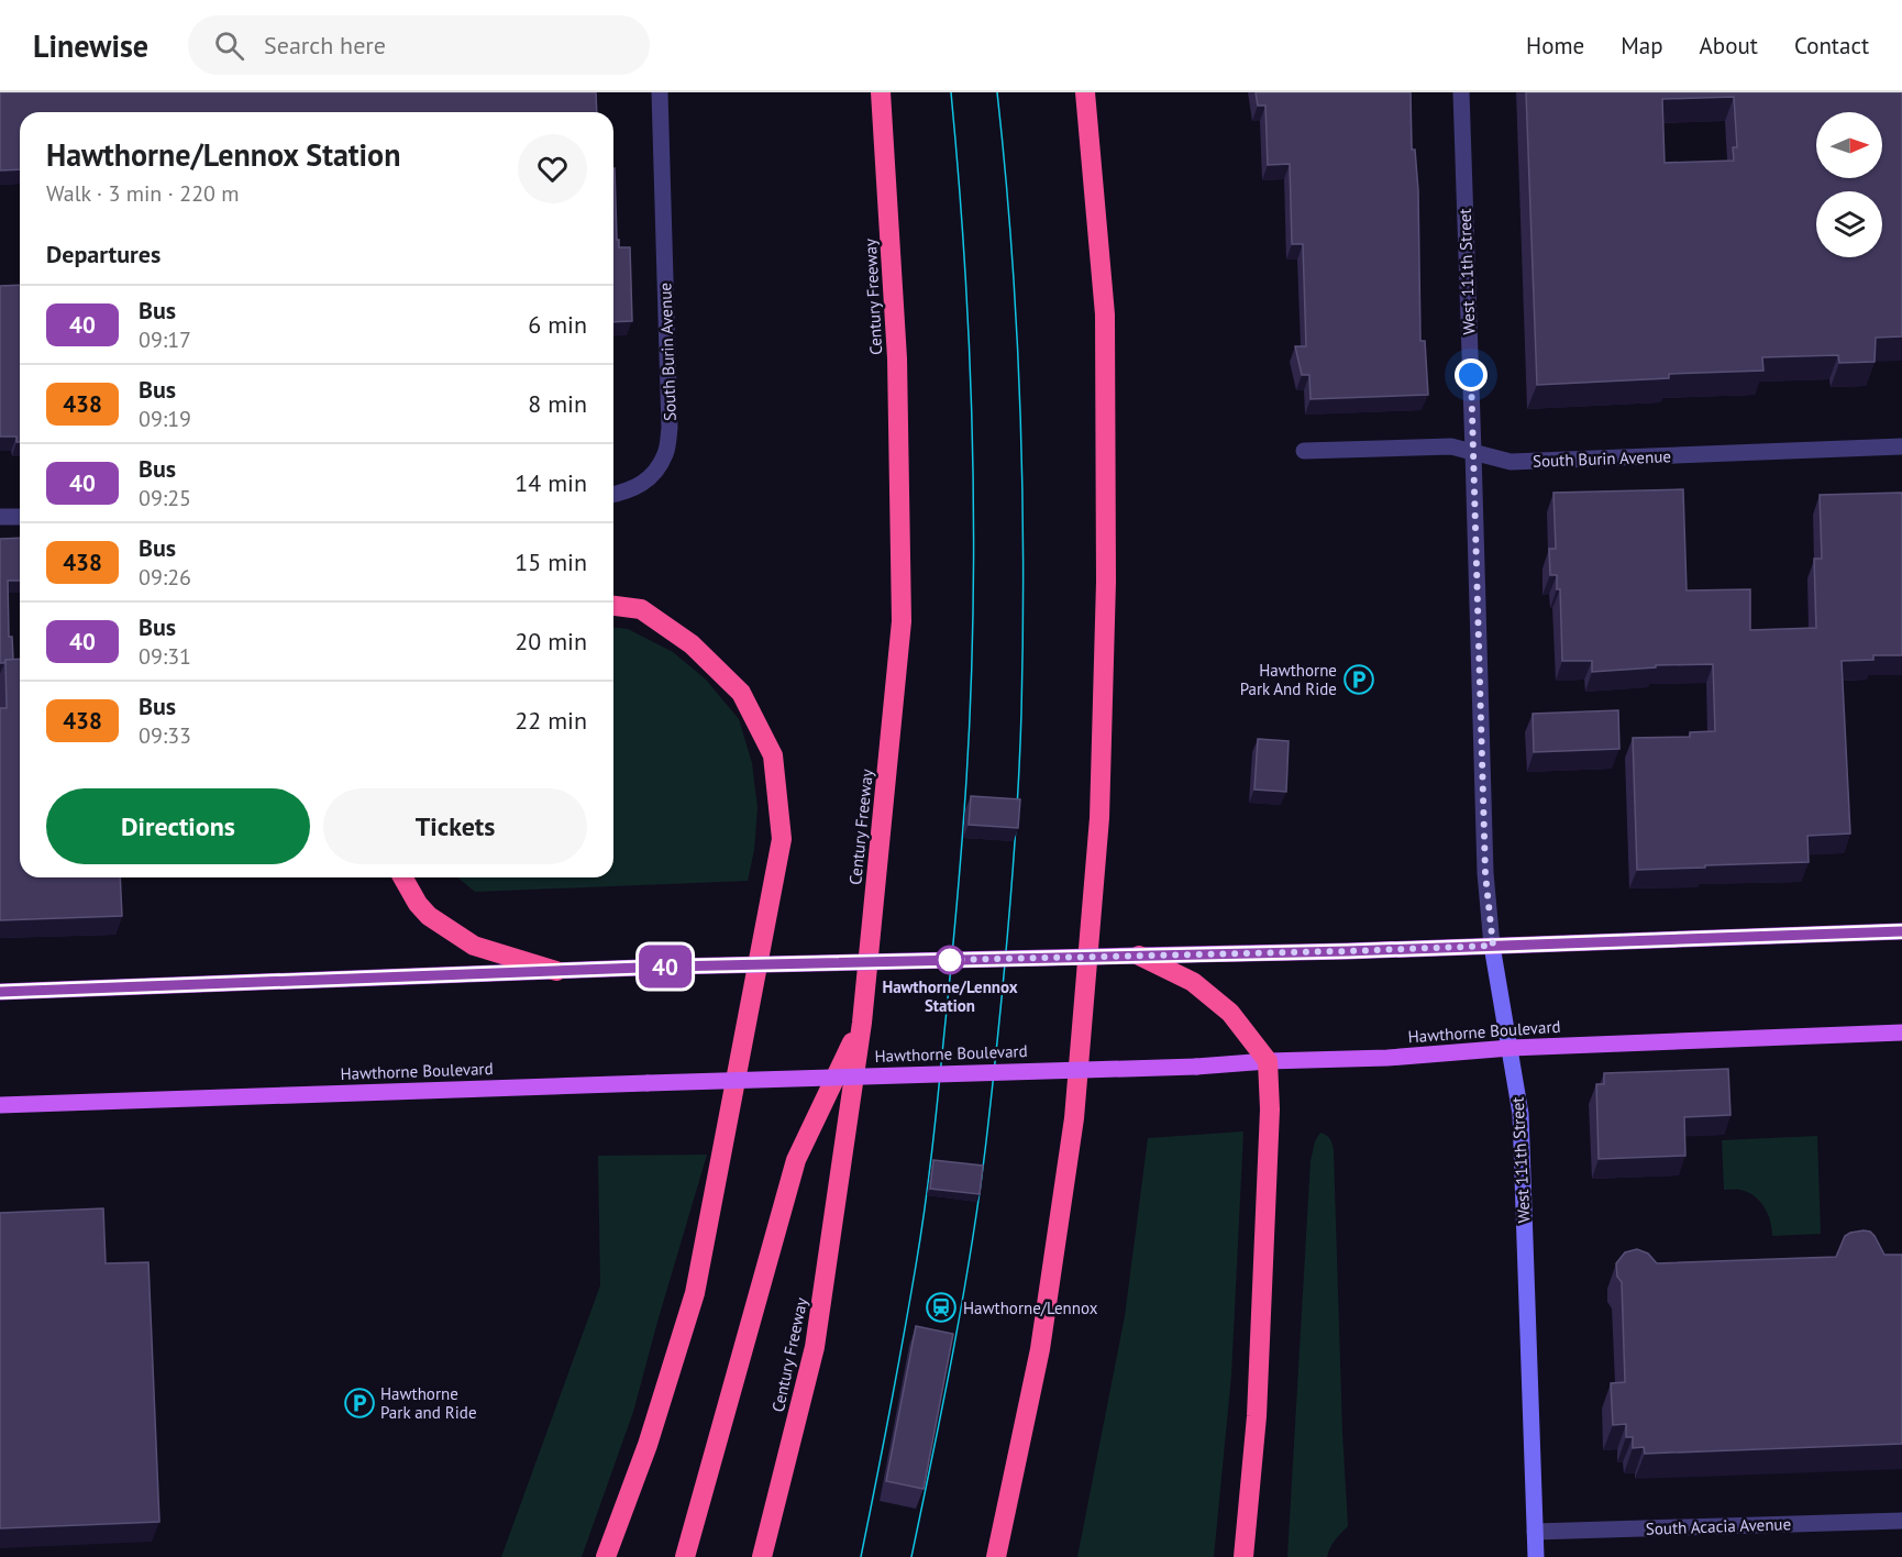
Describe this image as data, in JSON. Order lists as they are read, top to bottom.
{
  "streets": {
    "highway": ["Century Freeway"],
    "main road": ["Hawthorne Boulevard"],
    "street": ["West 111th Street", "South Burin Avenue", "South Acacia Avenue"]
  },
  "crossings": [
    ["West 111th Street", "South Burin Avenue"],
    ["West 111th Street", "Hawthorne Boulevard"],
    ["West 111th Street", "South Acacia Avenue"]
  ],
  "places": {
    "parking": ["Hawthorne Park And Ride", "Hawthorne Park and Ride"],
    "other": ["Hawthorne/Lennox Station"],
    "station": ["Hawthorne/Lennox"]
  },
  "lines": ["bus line 40"],
  "north": "right",
  "page": {
    "header": "Linewise",
    "search": "Search here",
    "nav": [
      "Home",
      "Map",
      "About",
      "Contact"
    ],
    "on_map": "40",
    "heading": [
      ["Hawthorne/Lennox Station", "Walk · 3 min · 220 m"],
      "Departures"
    ],
    "list": [
      {
        "mark": "40",
        "name": "Bus",
        "note": "09:17",
        "value": "6 min"
      },
      {
        "mark": "438",
        "name": "Bus",
        "note": "09:19",
        "value": "8 min"
      },
      {
        "mark": "40",
        "name": "Bus",
        "note": "09:25",
        "value": "14 min"
      },
      {
        "mark": "438",
        "name": "Bus",
        "note": "09:26",
        "value": "15 min"
      },
      {
        "mark": "40",
        "name": "Bus",
        "note": "09:31",
        "value": "20 min"
      },
      {
        "mark": "438",
        "name": "Bus",
        "note": "09:33",
        "value": "22 min"
      }
    ],
    "buttons": ["Directions", "Tickets"]
  }
}
